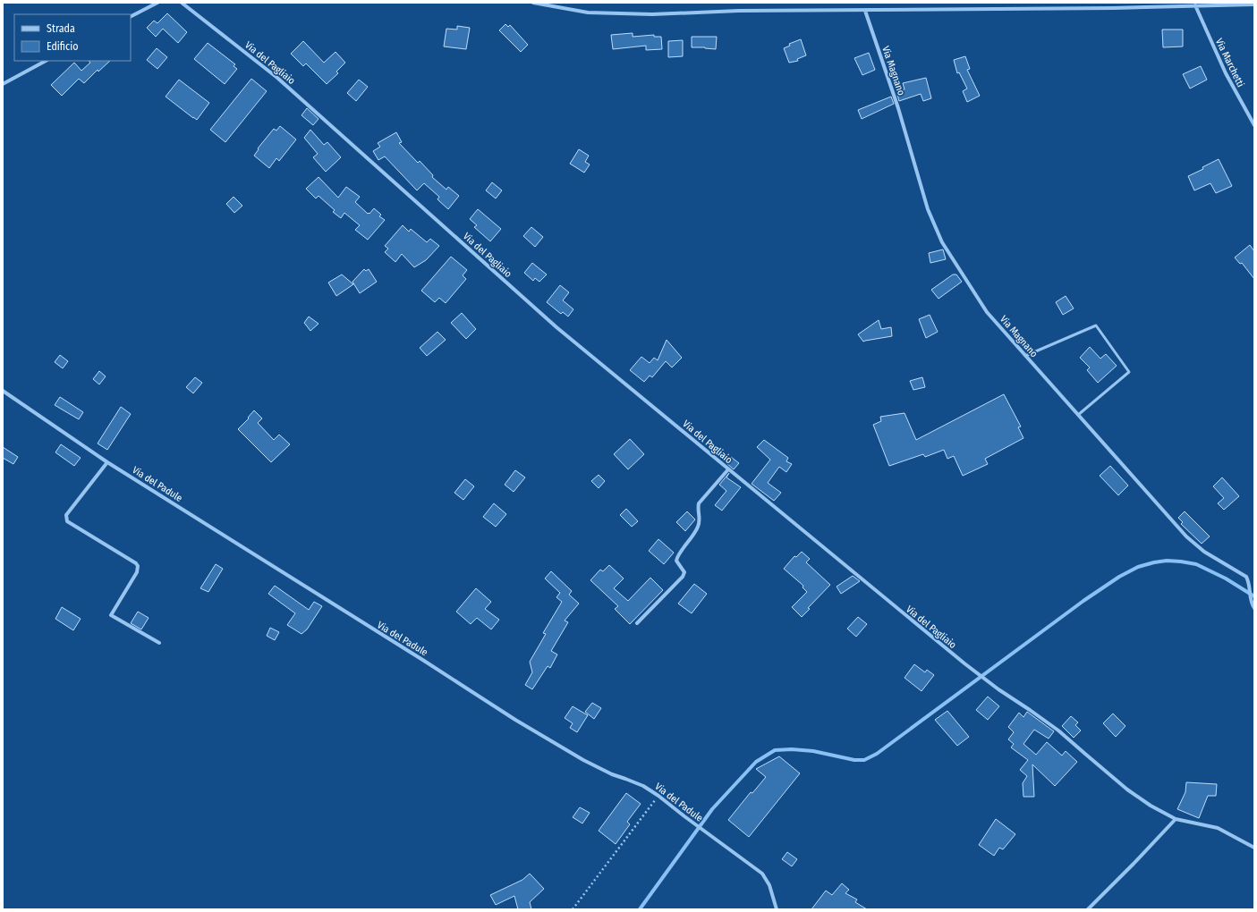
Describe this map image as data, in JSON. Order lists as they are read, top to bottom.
{
  "streets": {
    "street": [
      "Via del Pagliaio",
      "Via Marchetti",
      "Via Magnano",
      "Via del Padule"
    ]
  },
  "legend": ["Strada", "Edificio"]
}
